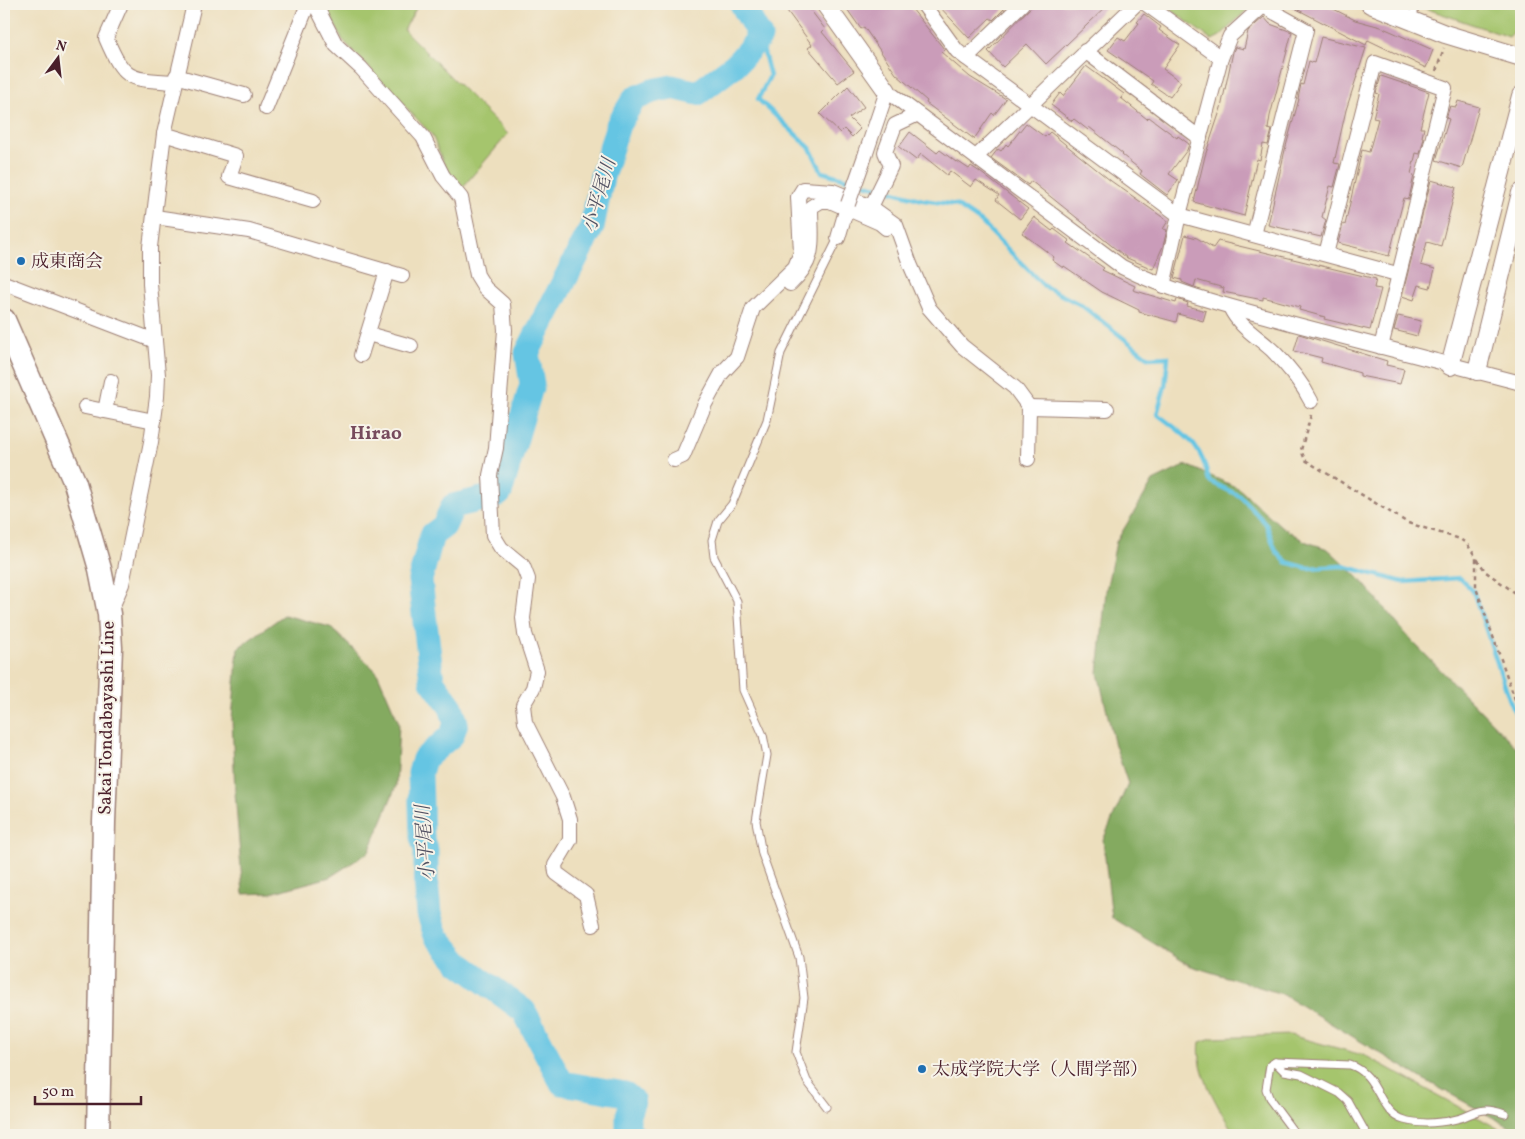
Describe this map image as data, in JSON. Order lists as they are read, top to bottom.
{
  "streets": {
    "main road": ["Sakai Tondabayashi Line"]
  },
  "districts": ["Hirao"],
  "water": ["小平尾川"],
  "places": ["成東商会", "太成学院大学（人間学部）"],
  "scale_bar": "50 m",
  "north": "top"
}
